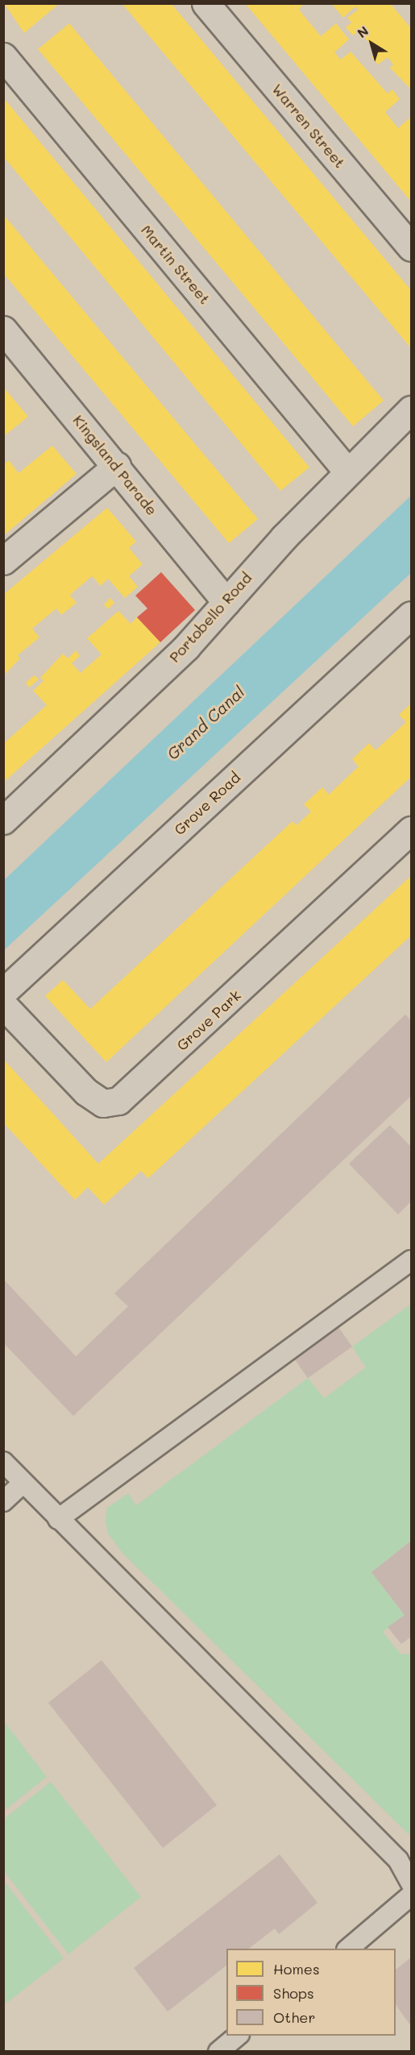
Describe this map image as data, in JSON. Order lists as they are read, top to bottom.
{
  "streets": {
    "street": [
      "Warren Street",
      "Martin Street",
      "Kingsland Parade",
      "Portobello Road",
      "Grove Road",
      "Grove Park"
    ]
  },
  "crossings": [
    ["Martin Street", "Portobello Road"],
    ["Kingsland Parade", "Portobello Road"]
  ],
  "water": ["Grand Canal"],
  "legend": ["Homes", "Shops", "Other"],
  "north": "top left"
}
